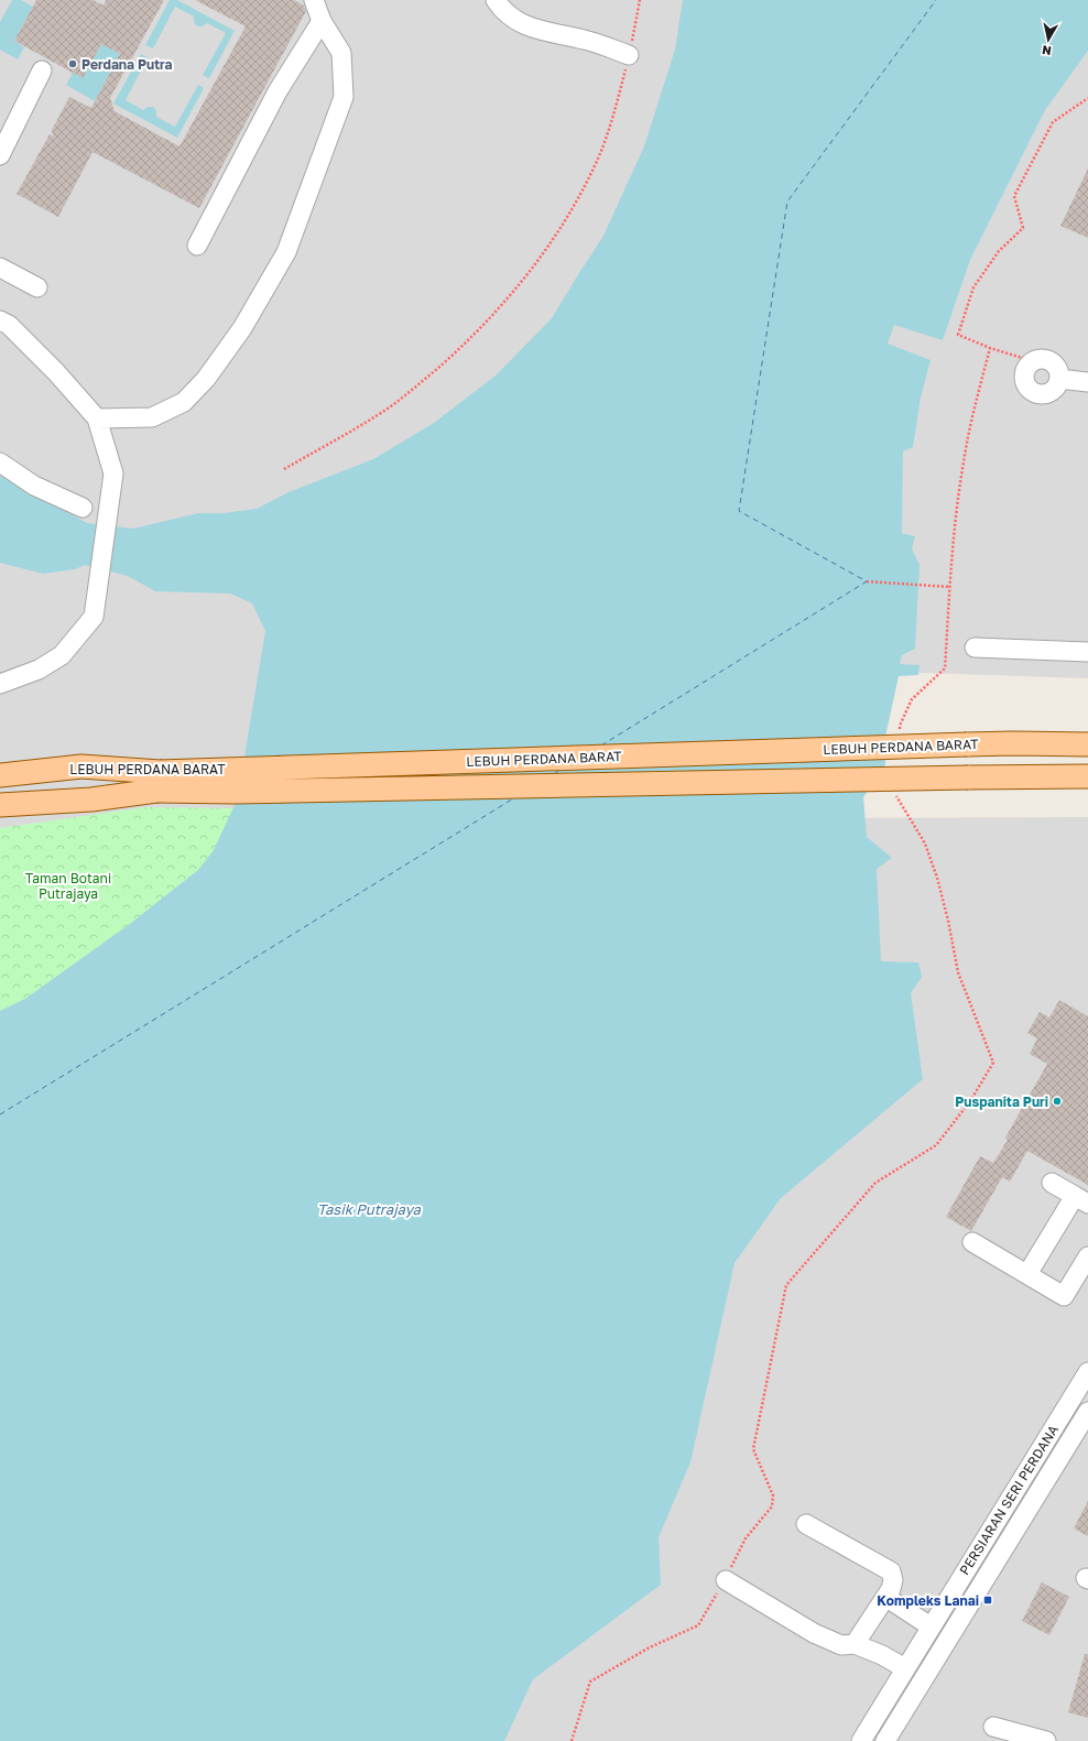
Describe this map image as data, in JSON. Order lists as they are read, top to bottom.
{
  "streets": {
    "main road": ["LEBUH PERDANA BARAT"],
    "street": ["PERSIARAN SERI PERDANA"]
  },
  "water": ["Tasik Putrajaya"],
  "parks": ["Taman Botani Putrajaya"],
  "places": {
    "other": ["Perdana Putra", "Puspanita Puri"],
    "transit": ["Kompleks Lanai"]
  },
  "north": "bottom"
}
